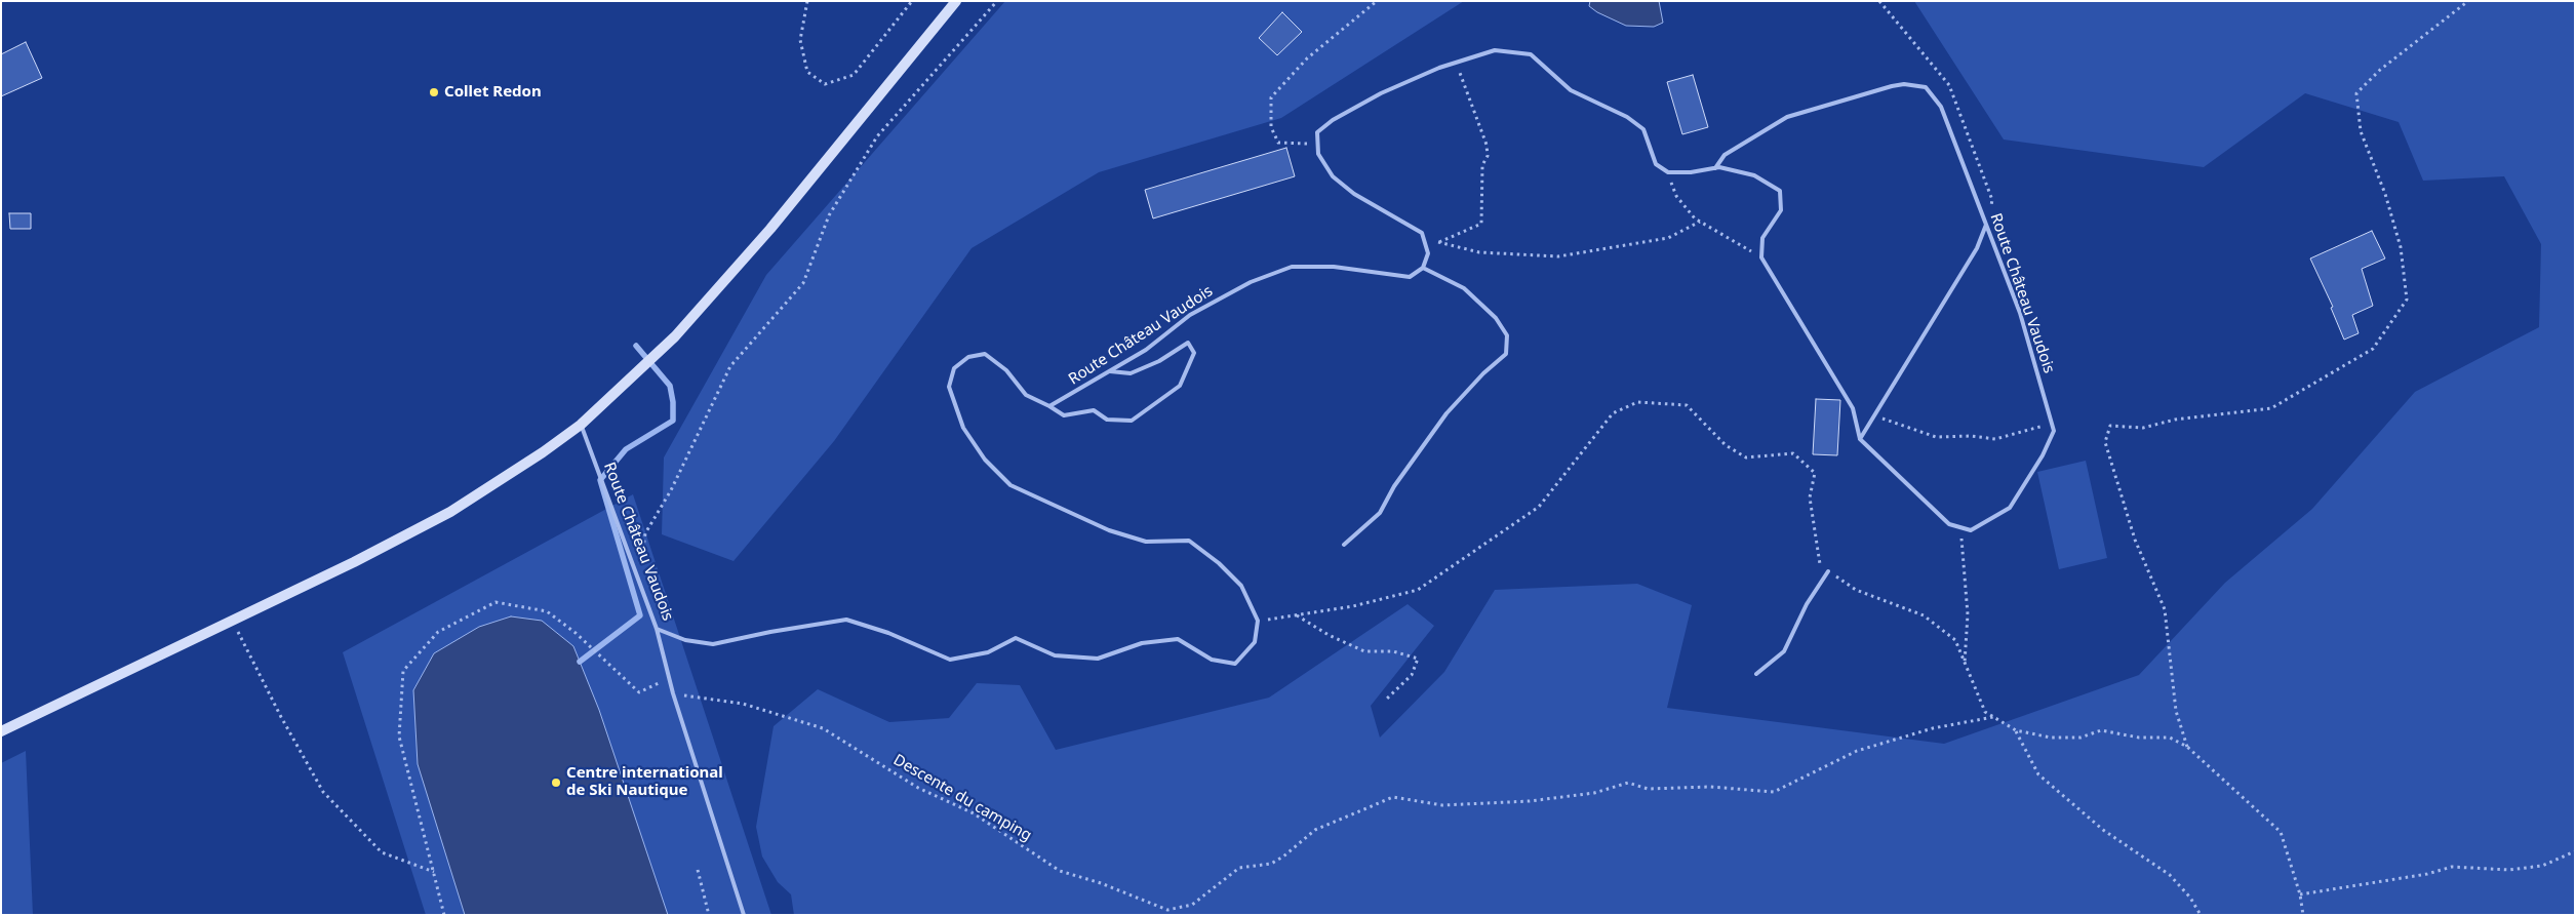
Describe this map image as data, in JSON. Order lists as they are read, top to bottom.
{
  "streets": {
    "lane": ["Route Château Vaudois"],
    "path": ["Descente du camping"]
  },
  "places": ["Collet Redon", "Centre international de Ski Nautique"]
}
